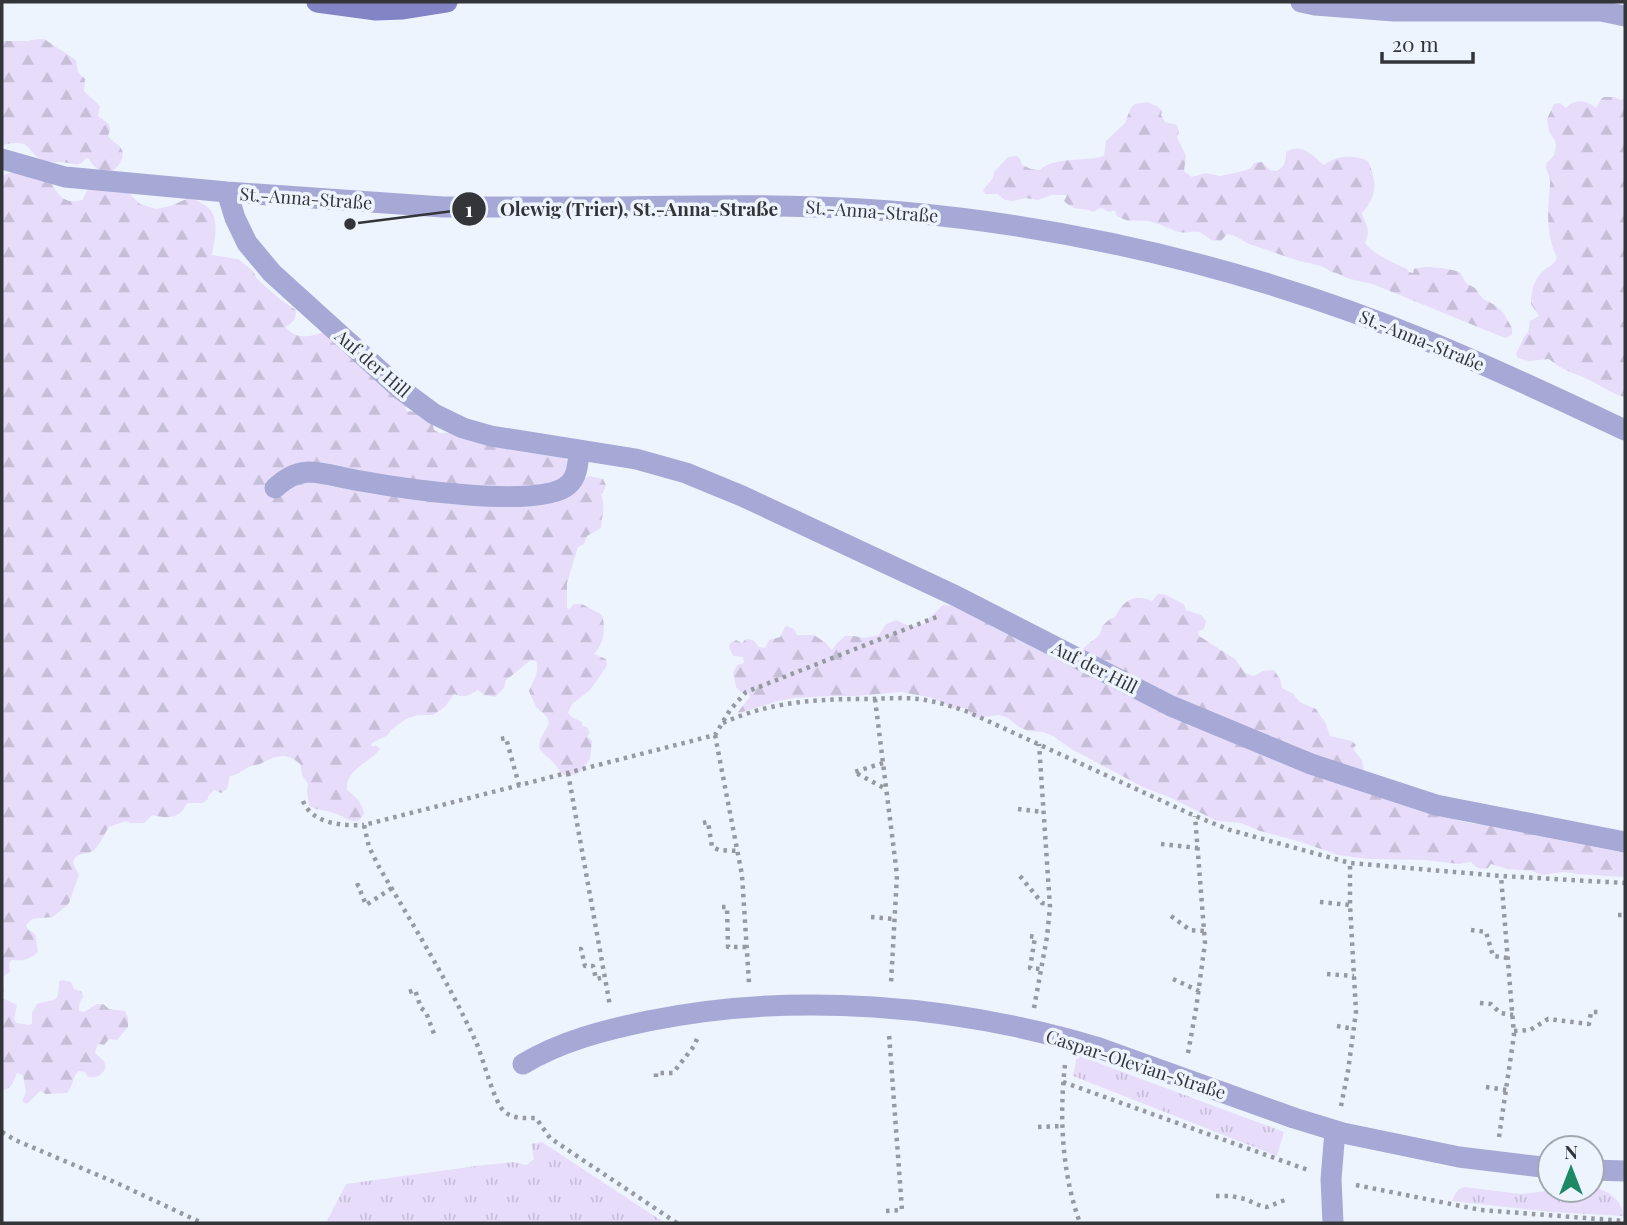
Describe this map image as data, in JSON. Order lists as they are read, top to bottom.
{
  "streets": {
    "street": ["St.-Anna-Straße", "Auf der Hill", "Caspar-Olevian-Straße"]
  },
  "crossings": [
    ["St.-Anna-Straße", "Auf der Hill"]
  ],
  "places": ["Olewig (Trier), St.-Anna-Straße"],
  "scale_bar": "20 m",
  "north": "top"
}
